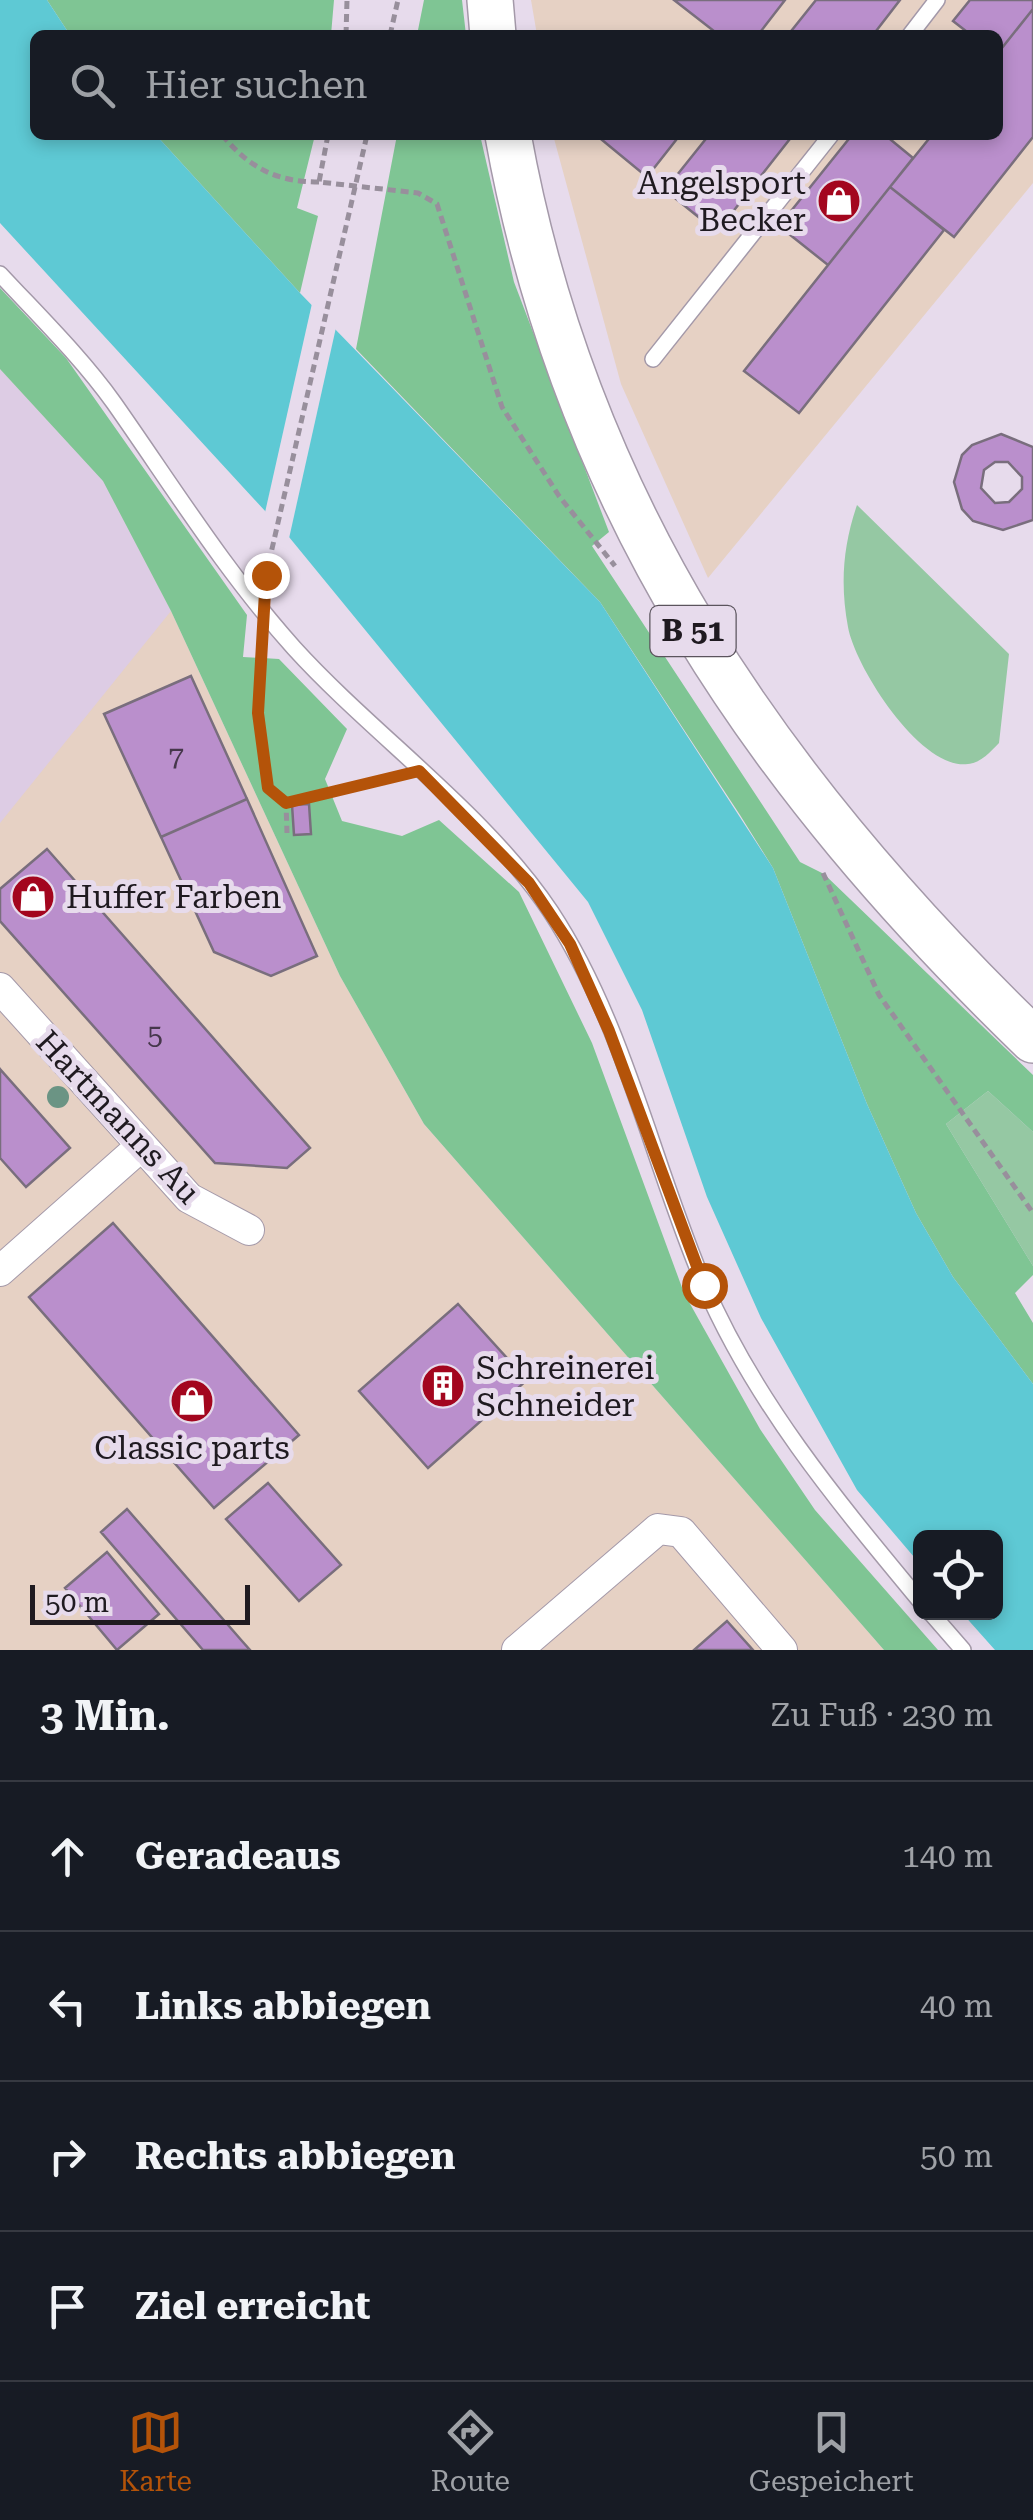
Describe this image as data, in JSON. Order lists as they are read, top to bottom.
{
  "streets": {
    "main road": ["B 51"],
    "street": ["Hartmanns Au"]
  },
  "places": {
    "shop": ["Angelsport Becker", "Huffer Farben", "Classic parts"],
    "building": ["Schreinerei Schneider"]
  },
  "house_numbers": ["7", "5"],
  "scale_bar": "50 m",
  "page": {
    "search": "Hier suchen",
    "scale": "50 m",
    "heading": ["3 Min.", "Zu Fuß · 230 m"],
    "list": [
      ["Geradeaus", "140 m"],
      ["Links abbiegen", "40 m"],
      ["Rechts abbiegen", "50 m"],
      "Ziel erreicht"
    ],
    "nav": ["Karte", "Route", "Gespeichert"]
  }
}
